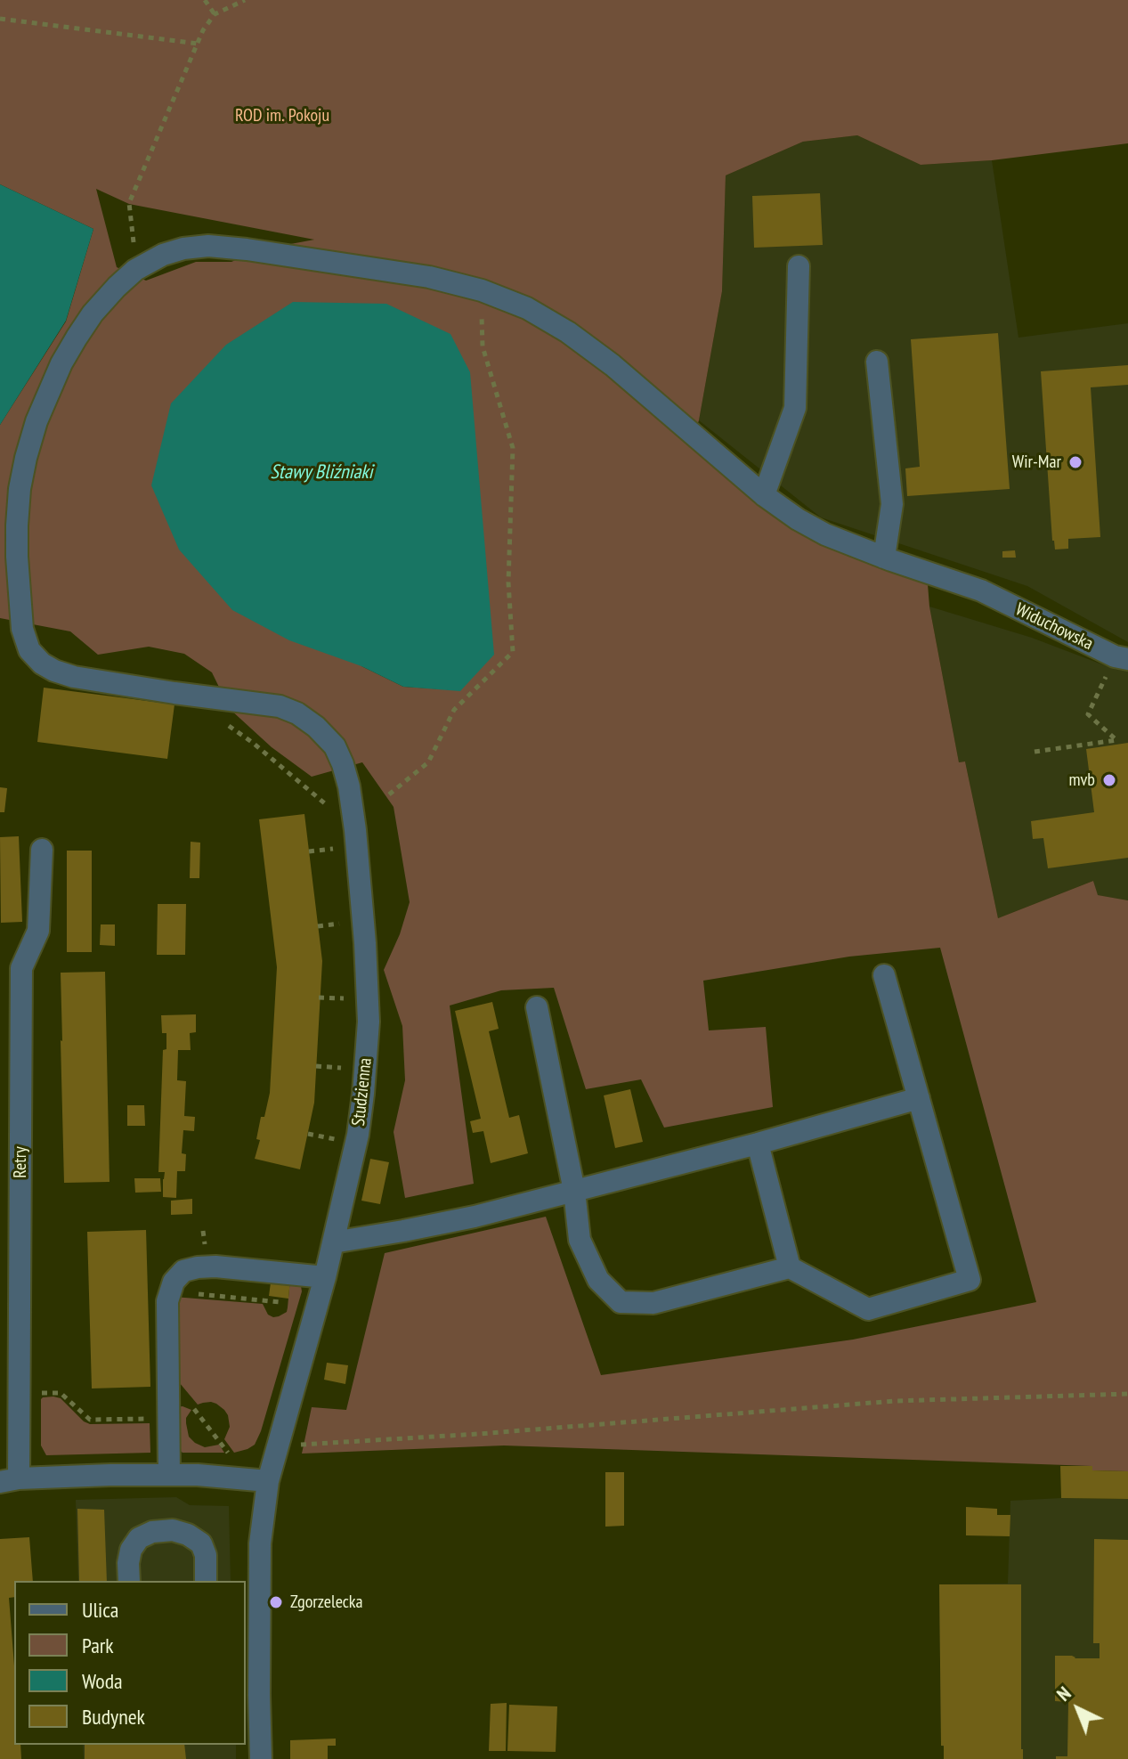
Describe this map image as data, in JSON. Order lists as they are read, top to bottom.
{
  "streets": {
    "street": ["Widuchowska", "Studzienna", "Retry"]
  },
  "crossings": [
    ["Widuchowska", "Studzienna"]
  ],
  "water": ["Stawy Bliźniaki"],
  "parks": ["ROD im. Pokoju"],
  "places": ["Wir-Mar", "mvb", "Zgorzelecka"],
  "legend": [
    "Ulica",
    "Park",
    "Woda",
    "Budynek"
  ],
  "north": "top left"
}
